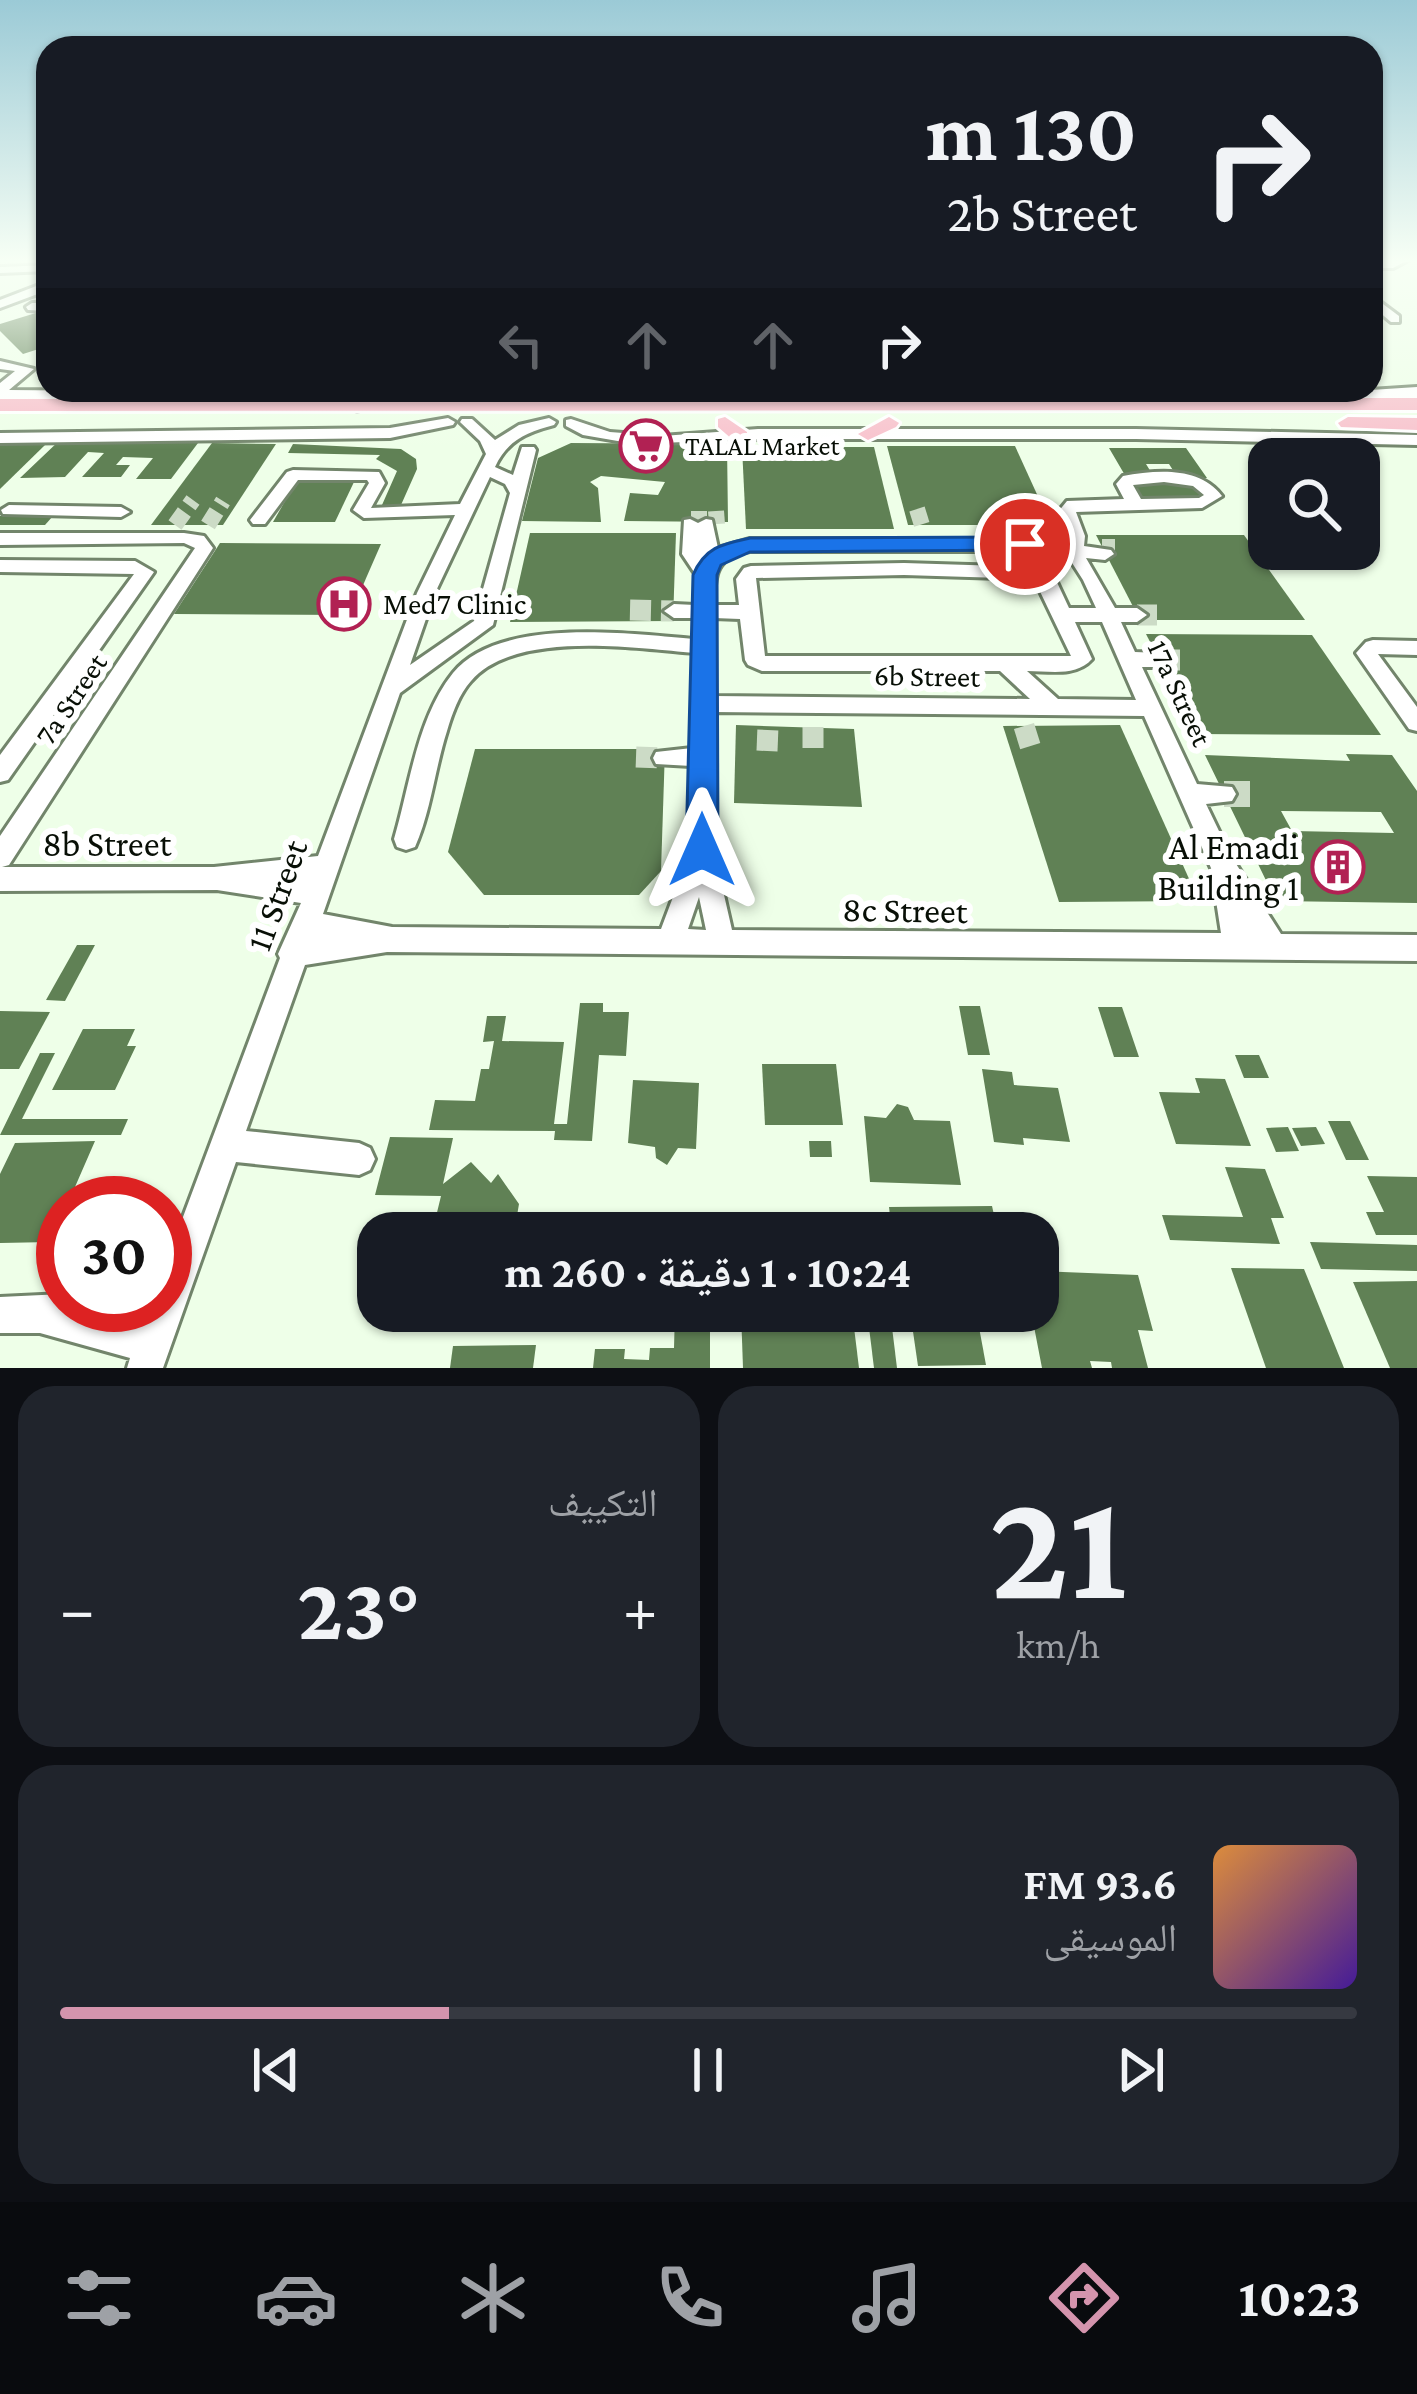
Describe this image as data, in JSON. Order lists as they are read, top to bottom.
{
  "streets": {
    "street": [
      "6b Street",
      "17a Street",
      "7a Street",
      "8b Street",
      "11 Street",
      "8c Street"
    ]
  },
  "crossings": [
    ["6b Street", "17a Street"],
    ["17a Street", "8c Street"],
    ["8b Street", "11 Street"],
    ["11 Street", "8c Street"]
  ],
  "places": {
    "supermarket": ["TALAL Market"],
    "hospital": ["Med7 Clinic"],
    "building": ["Al Emadi Building 1"]
  },
  "page": {
    "turn": ["130 m", "2b Street"],
    "limit": "30",
    "trip": "10:24 · 1 دقيقة · 260 m",
    "tile": [
      ["21", "km/h"],
      "التكييف"
    ],
    "heat": ["−", "23°", "+"],
    "song": ["93.6 FM", "الموسيقى"],
    "tabs": "10:23"
  }
}
